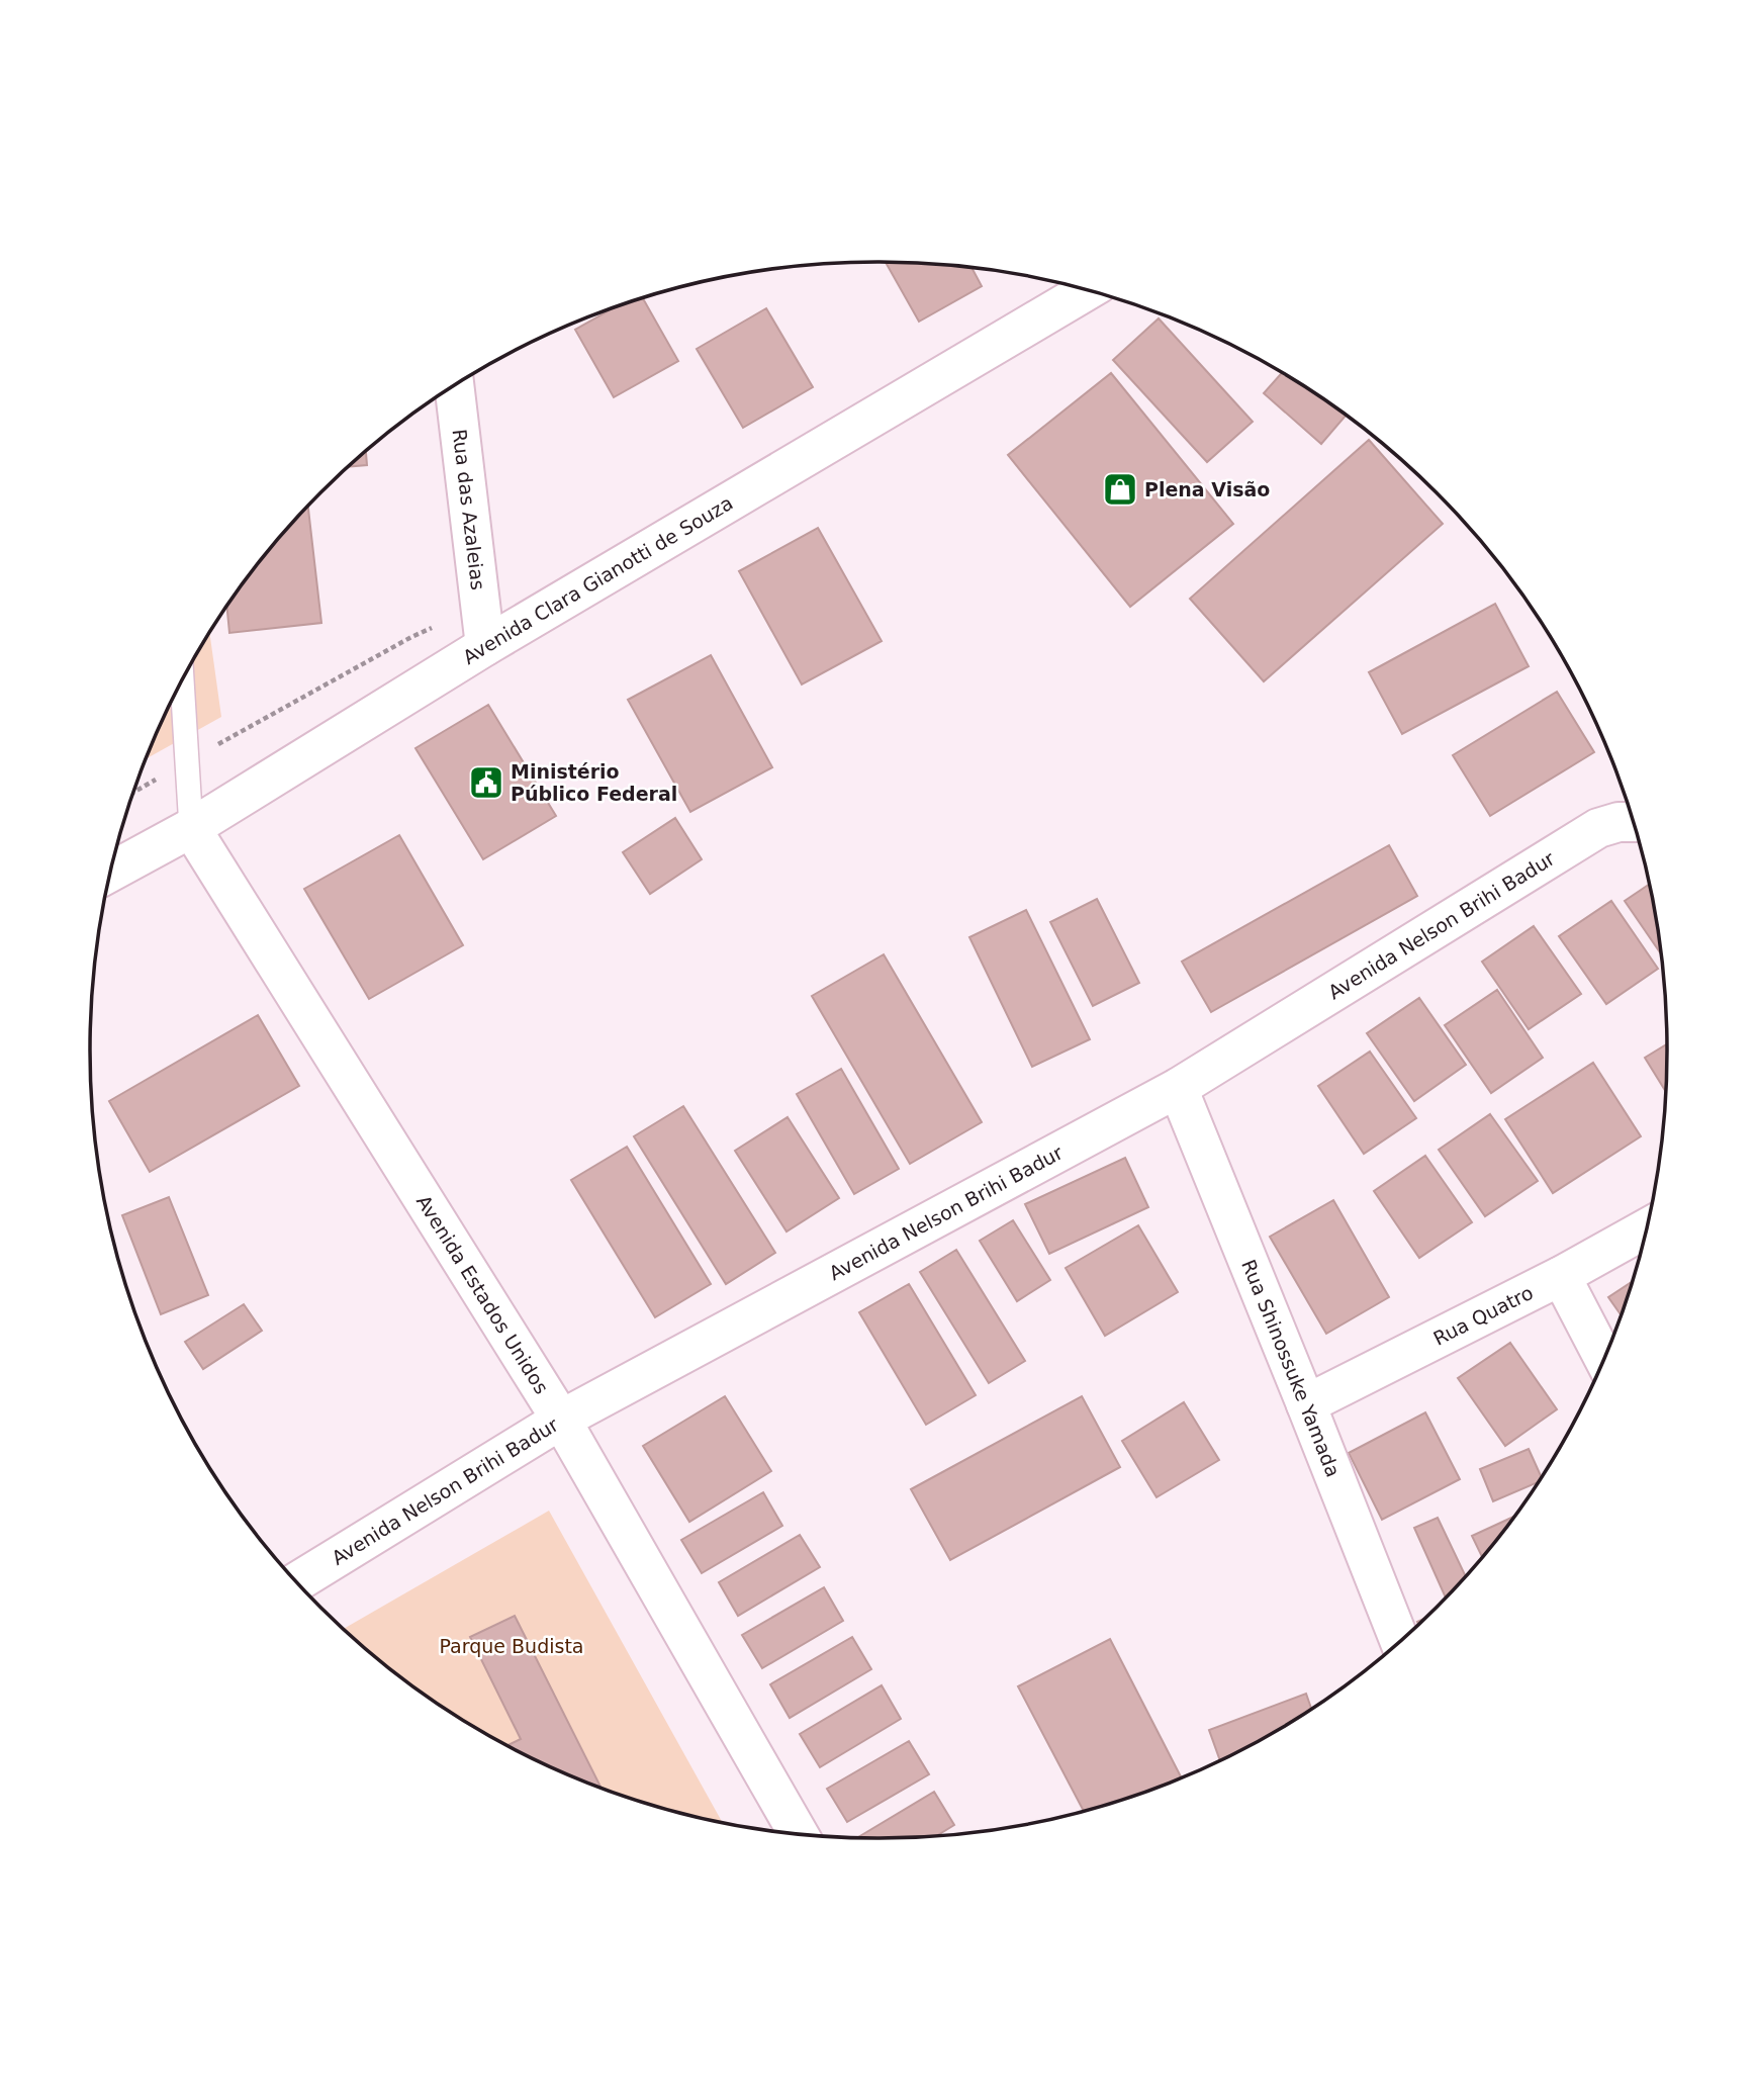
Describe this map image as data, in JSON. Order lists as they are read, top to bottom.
{
  "streets": {
    "street": [
      "Rua das Azaleias",
      "Avenida Clara Gianotti de Souza",
      "Avenida Nelson Brihi Badur",
      "Avenida Estados Unidos",
      "Rua Quatro",
      "Rua Shinossuke Yamada"
    ]
  },
  "crossings": [
    ["Rua das Azaleias", "Avenida Clara Gianotti de Souza"],
    ["Avenida Clara Gianotti de Souza", "Avenida Estados Unidos"],
    ["Avenida Nelson Brihi Badur", "Avenida Estados Unidos"],
    ["Avenida Nelson Brihi Badur", "Rua Shinossuke Yamada"],
    ["Rua Quatro", "Rua Shinossuke Yamada"]
  ],
  "parks": ["Parque Budista"],
  "places": {
    "shop": ["Plena Visão"],
    "public building": ["Ministério Público Federal"]
  }
}
